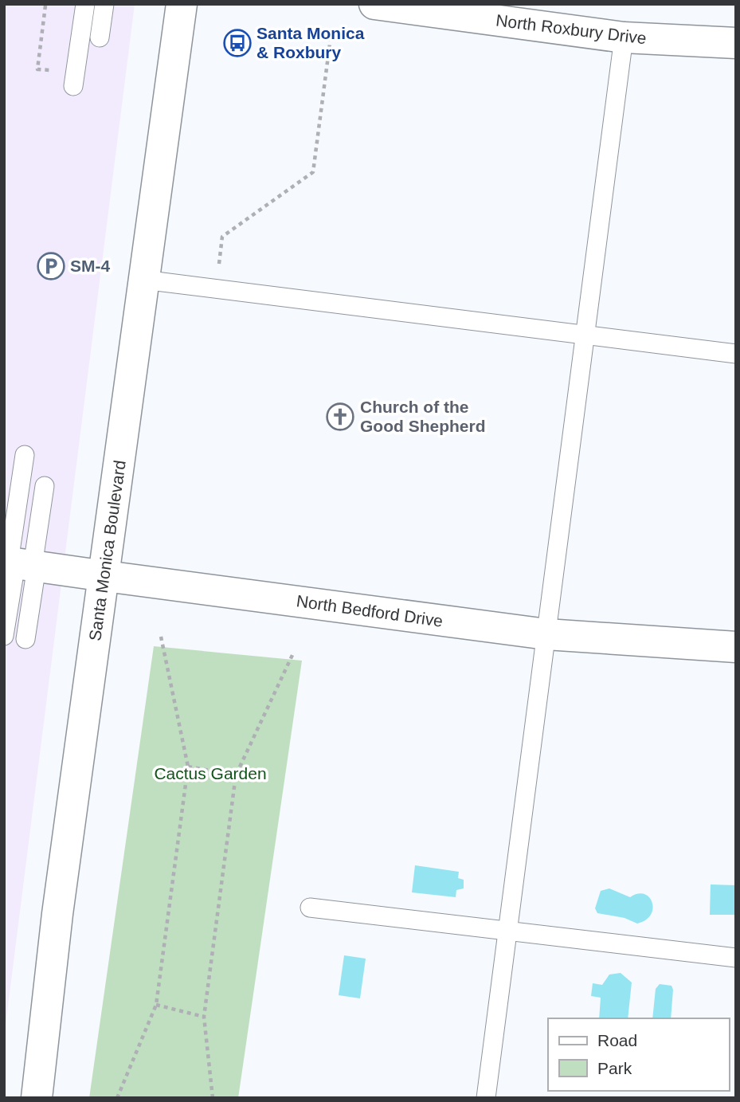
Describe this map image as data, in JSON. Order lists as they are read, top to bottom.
{
  "streets": {
    "main road": ["North Roxbury Drive", "Santa Monica Boulevard", "North Bedford Drive"]
  },
  "crossings": [
    ["Santa Monica Boulevard", "North Bedford Drive"]
  ],
  "parks": ["Cactus Garden"],
  "places": {
    "bus stop": ["Santa Monica & Roxbury"],
    "parking": ["SM-4"],
    "church": ["Church of the Good Shepherd"]
  },
  "legend": ["Road", "Park"]
}
